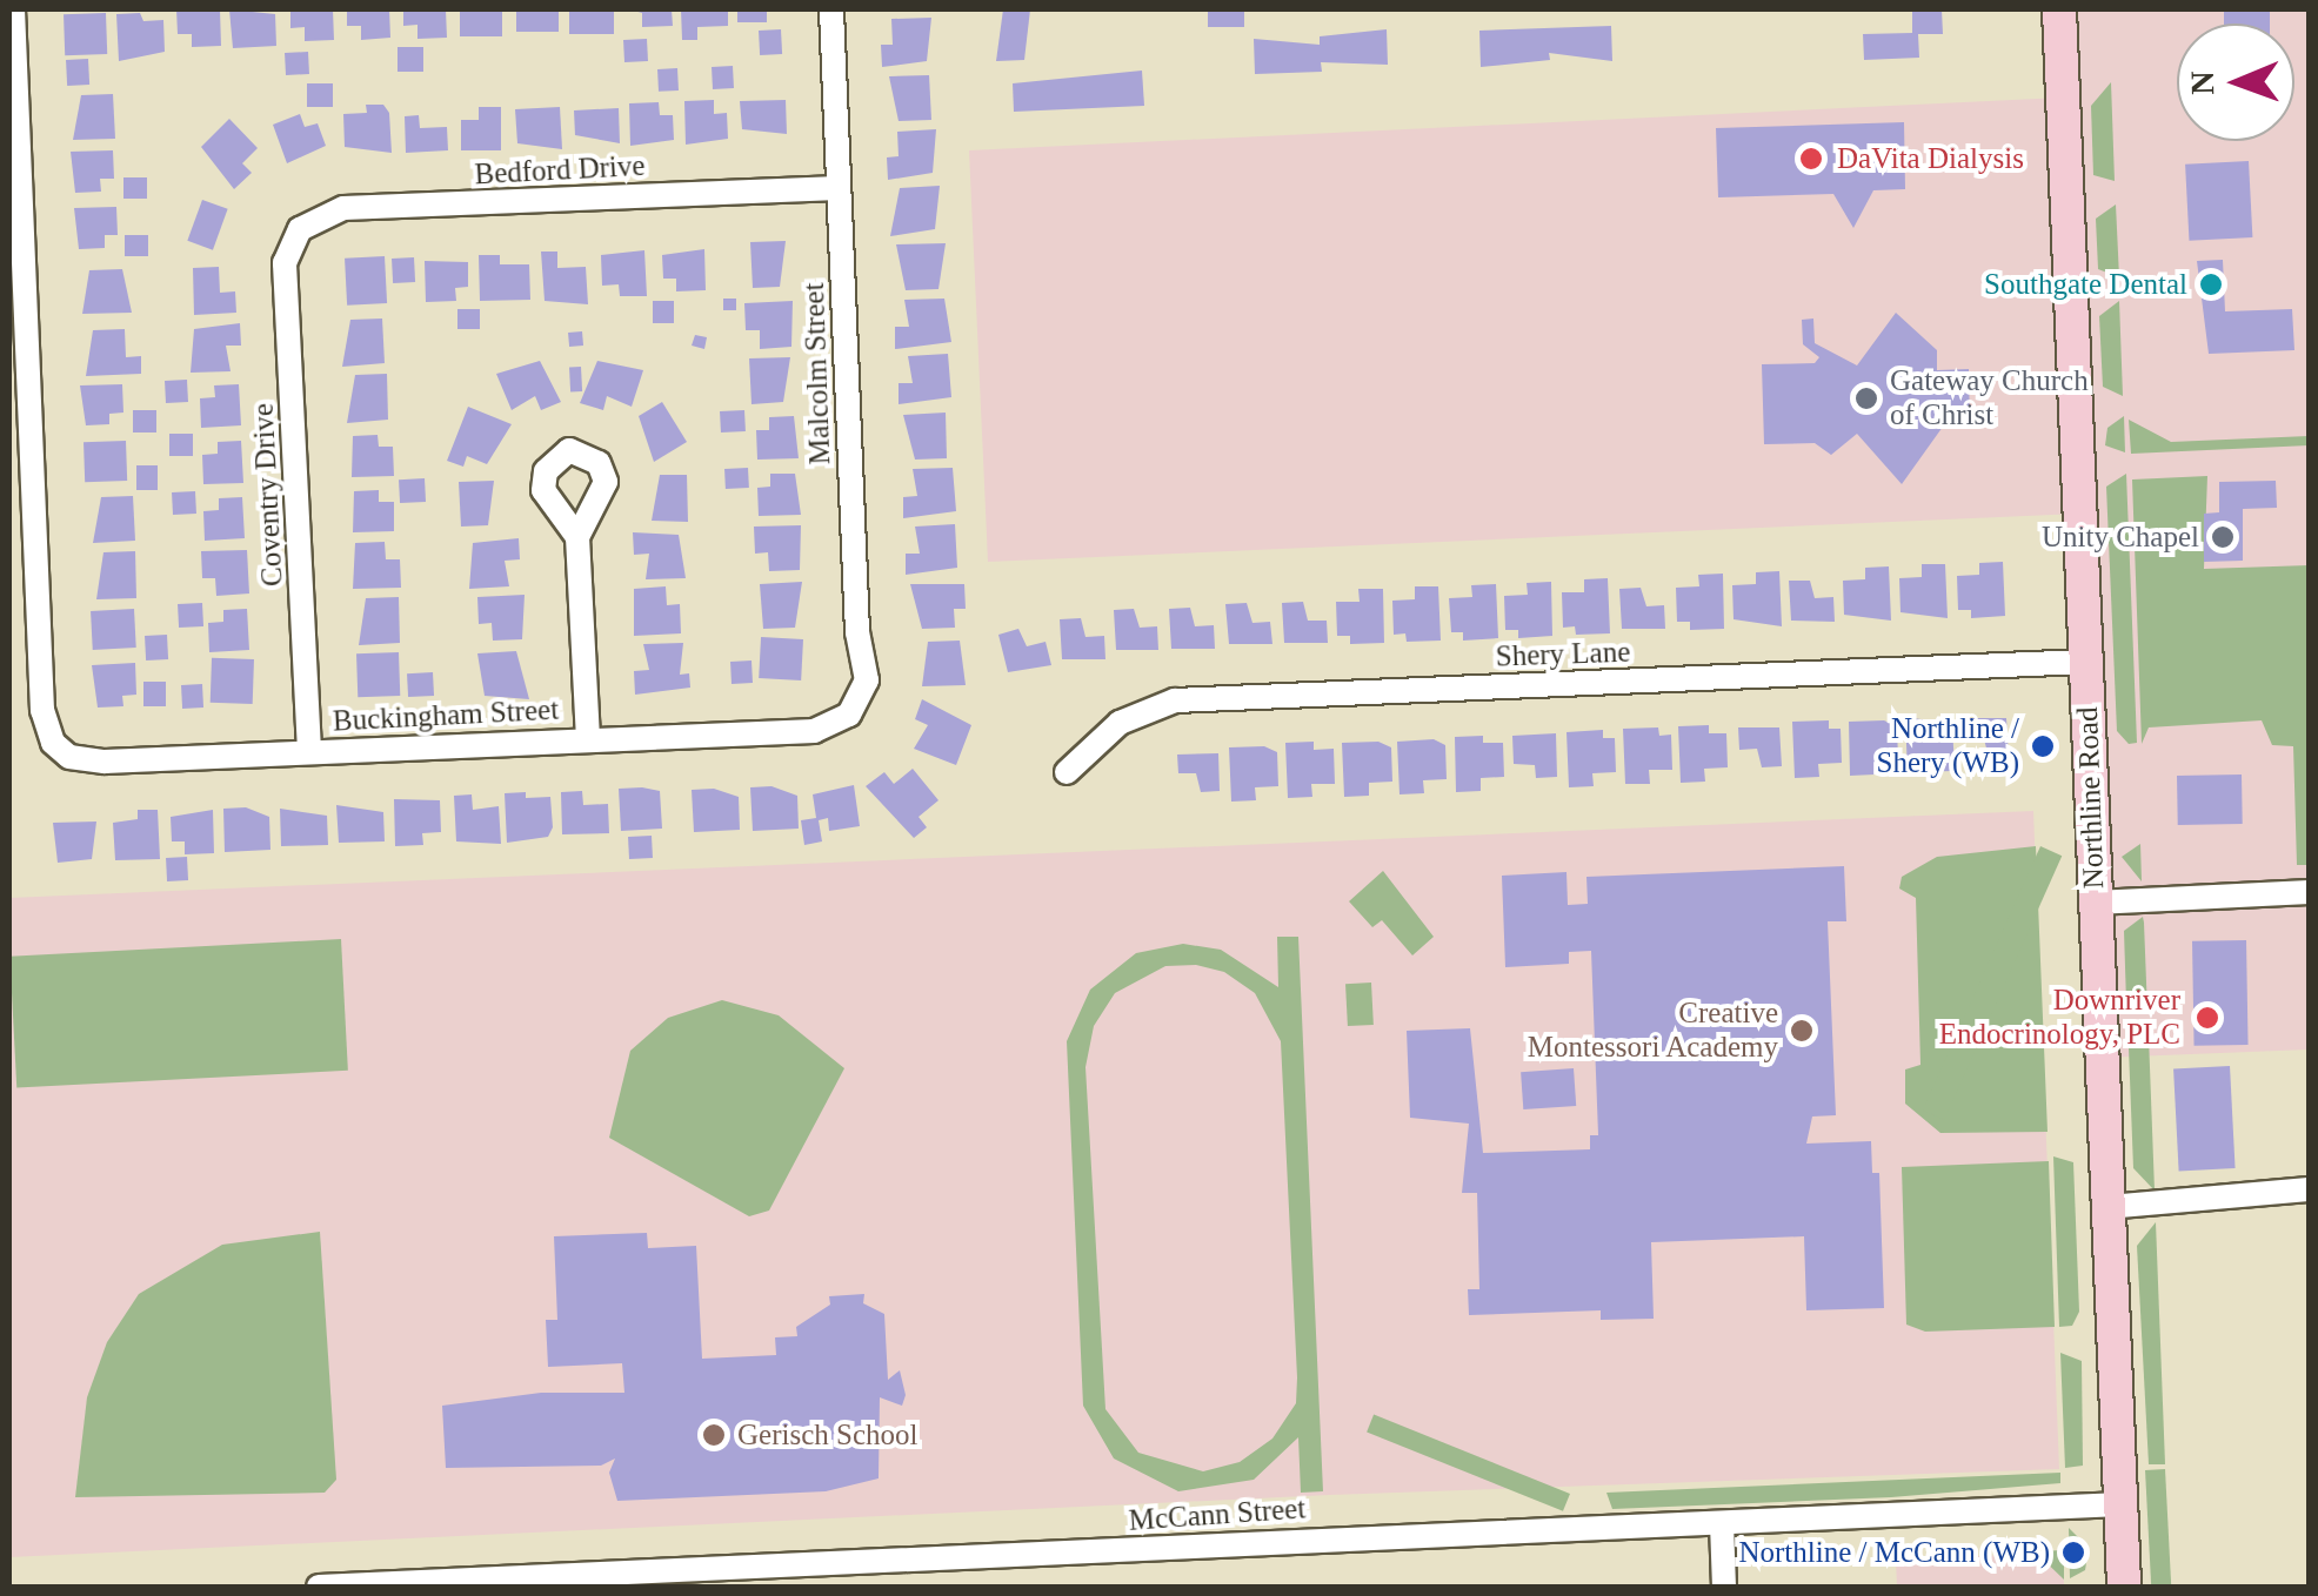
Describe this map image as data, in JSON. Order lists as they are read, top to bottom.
{
  "streets": {
    "main road": ["Northline Road"],
    "street": [
      "Bedford Drive",
      "Malcolm Street",
      "Coventry Drive",
      "Shery Lane",
      "Buckingham Street",
      "McCann Street"
    ]
  },
  "crossings": [
    ["Bedford Drive", "Malcolm Street"],
    ["Bedford Drive", "Coventry Drive"],
    ["Malcolm Street", "Buckingham Street"],
    ["Coventry Drive", "Buckingham Street"],
    ["Shery Lane", "Northline Road"],
    ["Northline Road", "McCann Street"]
  ],
  "places": [
    "DaVita Dialysis",
    "Southgate Dental",
    "Gateway Church of Christ",
    "Unity Chapel",
    "Northline / Shery (WB)",
    "Downriver Endocrinology, PLC",
    "Creative Montessori Academy",
    "Gerisch School",
    "Northline / McCann (WB)"
  ],
  "north": "left"
}
